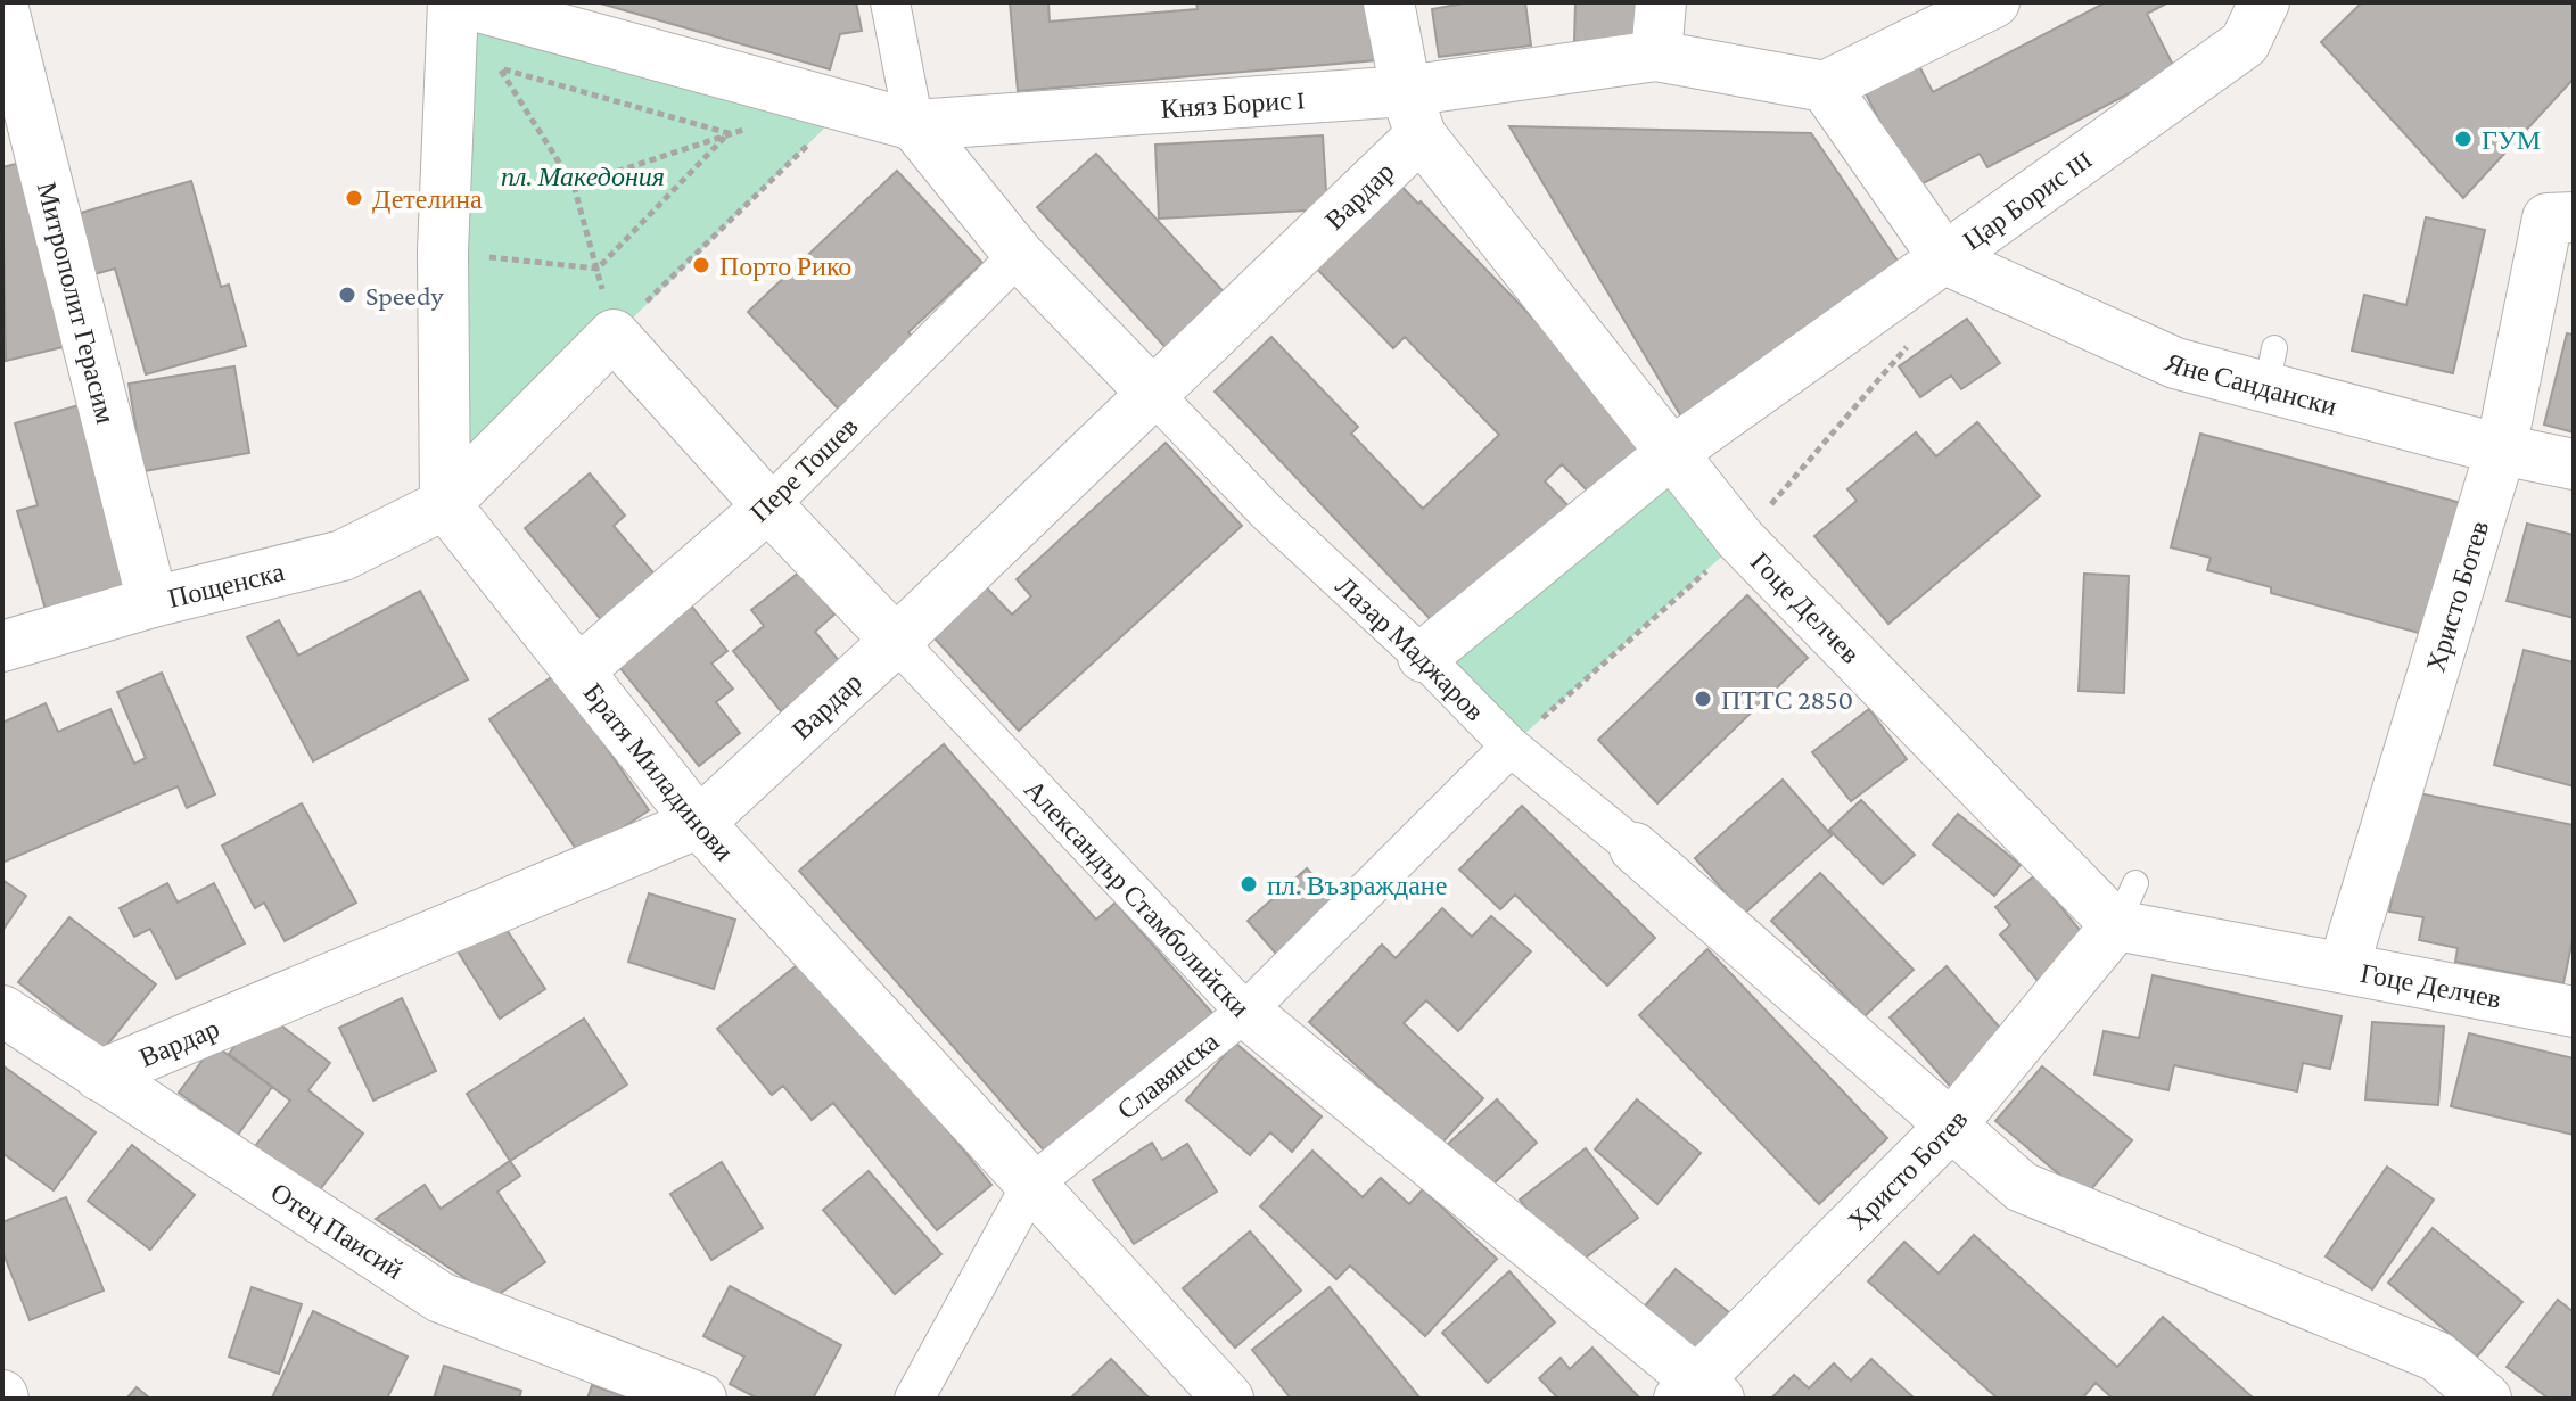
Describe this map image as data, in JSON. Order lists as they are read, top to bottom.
{
  "streets": {
    "street": [
      "Княз Борис I",
      "Вардар",
      "Цар Борис III",
      "Митрополит Герасим",
      "Яне Сандански",
      "Пере Тошев",
      "Пощенска",
      "Христо Ботев",
      "Гоце Делчев",
      "Лазар Маджаров",
      "Братя Миладинови",
      "Александър Стамболийски",
      "Славянска",
      "Отец Паисий"
    ]
  },
  "crossings": [
    ["Княз Борис I", "Вардар"],
    ["Княз Борис I", "Цар Борис III"],
    ["Княз Борис I", "Гоце Делчев"],
    ["Княз Борис I", "Лазар Маджаров"],
    ["Вардар", "Гоце Делчев"],
    ["Вардар", "Лазар Маджаров"],
    ["Вардар", "Братя Миладинови"],
    ["Вардар", "Александър Стамболийски"],
    ["Вардар", "Отец Паисий"],
    ["Цар Борис III", "Яне Сандански"],
    ["Митрополит Герасим", "Пощенска"],
    ["Яне Сандански", "Христо Ботев"],
    ["Пере Тошев", "Лазар Маджаров"],
    ["Пере Тошев", "Братя Миладинови"],
    ["Пере Тошев", "Александър Стамболийски"],
    ["Пощенска", "Братя Миладинови"],
    ["Пощенска", "Александър Стамболийски"],
    ["Христо Ботев", "Гоце Делчев"],
    ["Христо Ботев", "Лазар Маджаров"],
    ["Христо Ботев", "Александър Стамболийски"],
    ["Лазар Маджаров", "Славянска"],
    ["Братя Миладинови", "Славянска"],
    ["Александър Стамболийски", "Славянска"]
  ],
  "parks": ["пл. Македония"],
  "places": [
    "ГУМ",
    "Детелина",
    "Порто Рико",
    "Speedy",
    "ПТТС 2850",
    "пл. Възраждане"
  ]
}
